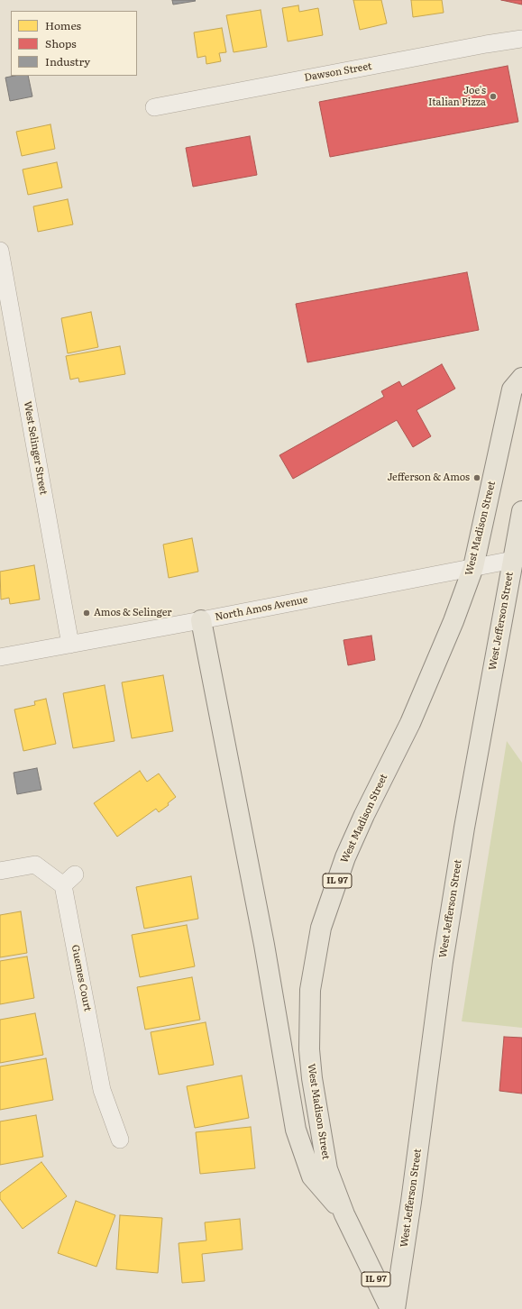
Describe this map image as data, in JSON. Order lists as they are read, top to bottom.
{
  "streets": {
    "main road": ["West Madison Street", "West Jefferson Street", "IL 97"],
    "street": [
      "Dawson Street",
      "West Selinger Street",
      "North Amos Avenue",
      "Guemes Court"
    ]
  },
  "crossings": [
    ["West Selinger Street", "North Amos Avenue"],
    ["West Madison Street", "North Amos Avenue"],
    ["North Amos Avenue", "West Jefferson Street"]
  ],
  "places": ["Joe's Italian Pizza", "Jefferson & Amos", "Amos & Selinger"],
  "legend": ["Homes", "Shops", "Industry"]
}
